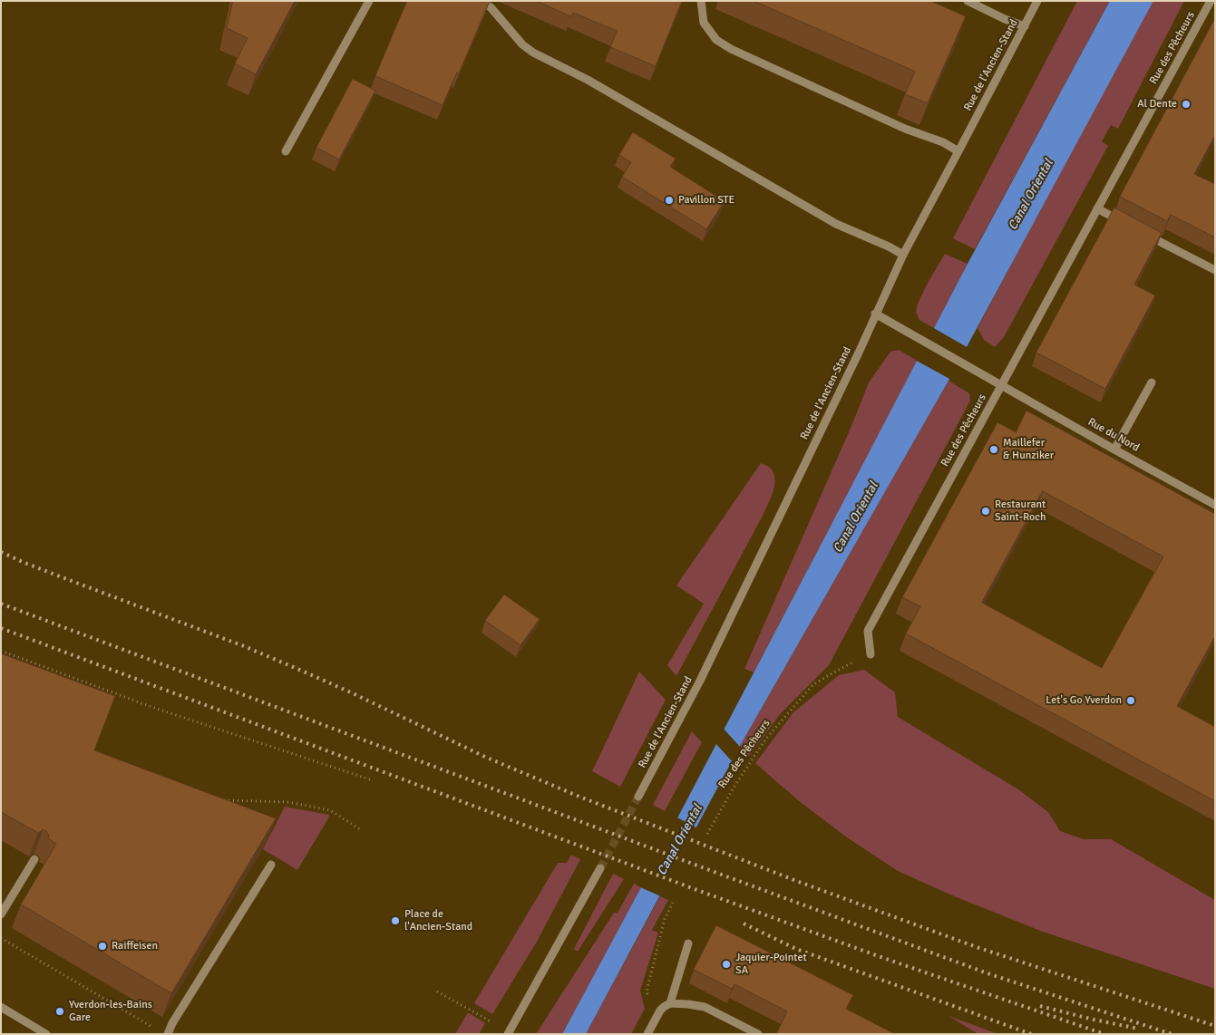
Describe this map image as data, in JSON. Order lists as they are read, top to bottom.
{
  "streets": {
    "street": ["Rue des Pêcheurs", "Rue de l'Ancien-Stand", "Rue du Nord"]
  },
  "crossings": [
    ["Rue des Pêcheurs", "Rue du Nord"],
    ["Rue de l'Ancien-Stand", "Rue du Nord"]
  ],
  "water": ["Canal Oriental"],
  "places": [
    "Al Dente",
    "Pavillon STE",
    "Maillefer & Hunziker",
    "Restaurant Saint-Roch",
    "Let's Go Yverdon",
    "Place de l'Ancien-Stand",
    "Raiffeisen",
    "Jaquier-Pointet SA",
    "Yverdon-les-Bains Gare"
  ]
}
